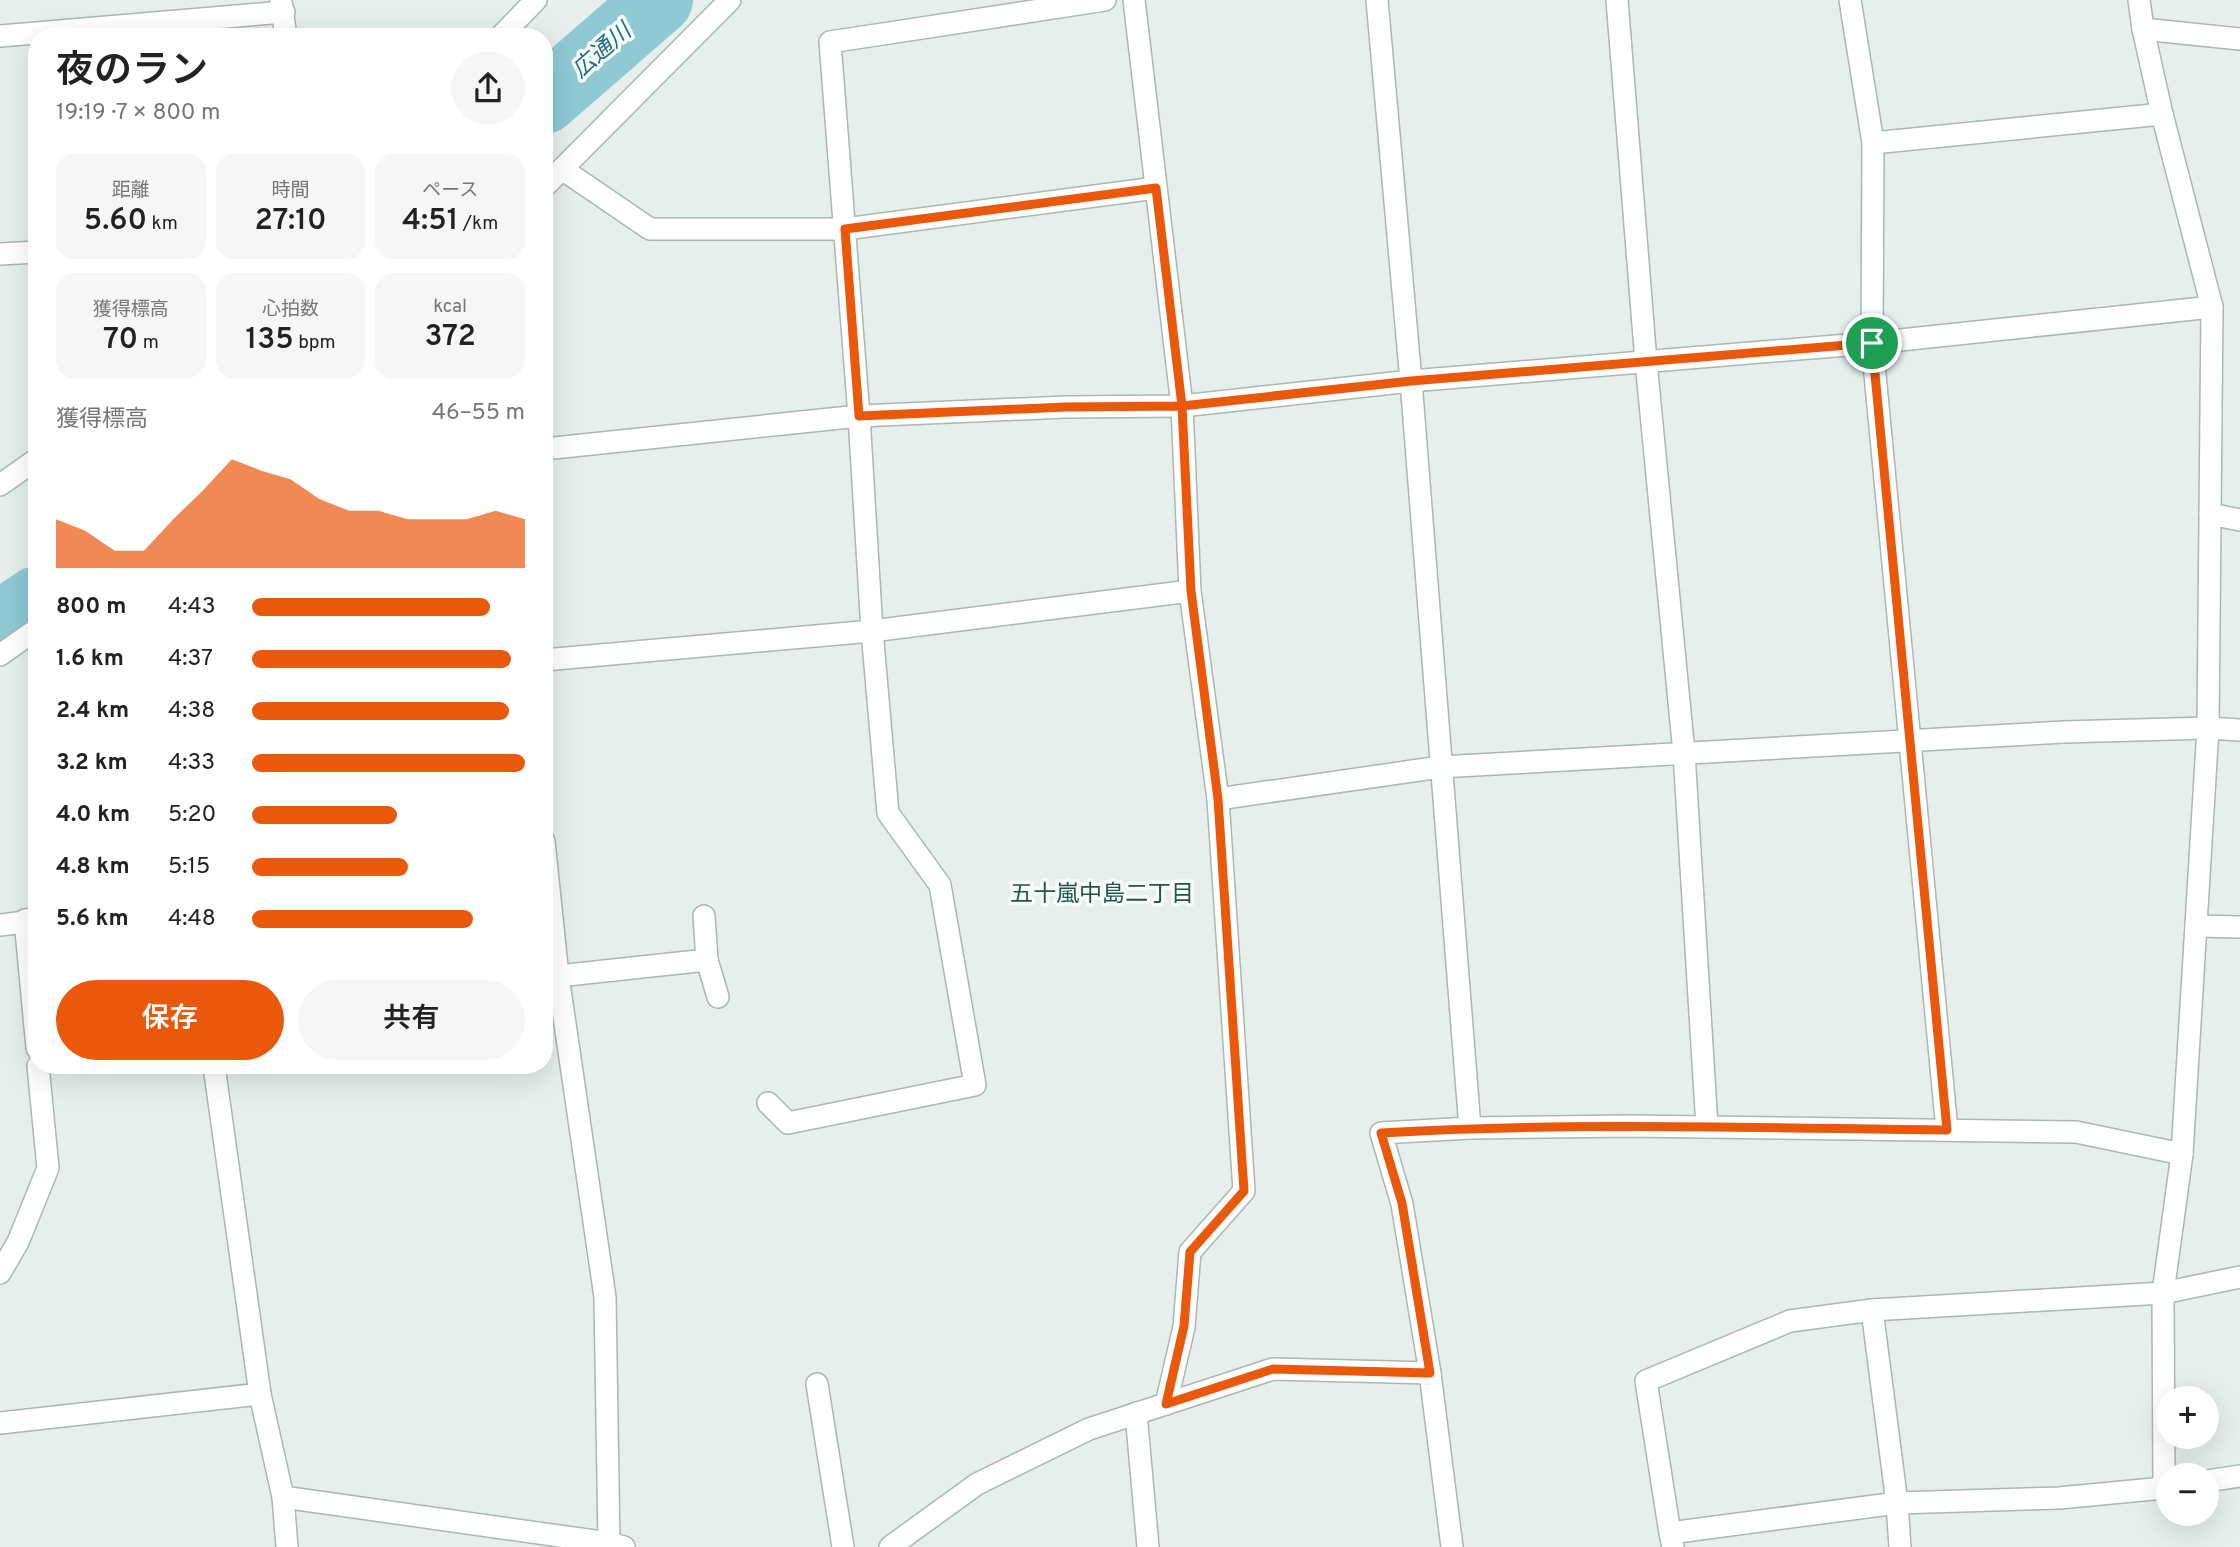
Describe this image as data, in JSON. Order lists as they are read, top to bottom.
{
  "districts": ["五十嵐中島二丁目"],
  "water": ["広通川"],
  "page": {
    "heading": ["夜のラン", "19:19 · 7 × 800 m"],
    "stats": [
      ["距離", "5.60 km"],
      ["時間", "27:10"],
      ["ペース", "4:51 /km"],
      ["獲得標高", "70 m"],
      ["心拍数", "135 bpm"],
      ["kcal", "372"]
    ],
    "chart": ["獲得標高", "46–55 m"],
    "list": [
      {
        "name": "800 m",
        "note": "4:43"
      },
      {
        "name": "1.6 km",
        "note": "4:37"
      },
      {
        "name": "2.4 km",
        "note": "4:38"
      },
      {
        "name": "3.2 km",
        "note": "4:33"
      },
      {
        "name": "4.0 km",
        "note": "5:20"
      },
      {
        "name": "4.8 km",
        "note": "5:15"
      },
      {
        "name": "5.6 km",
        "note": "4:48"
      }
    ],
    "buttons": ["保存", "共有"],
    "map_buttons": ["+", "−"]
  }
}
